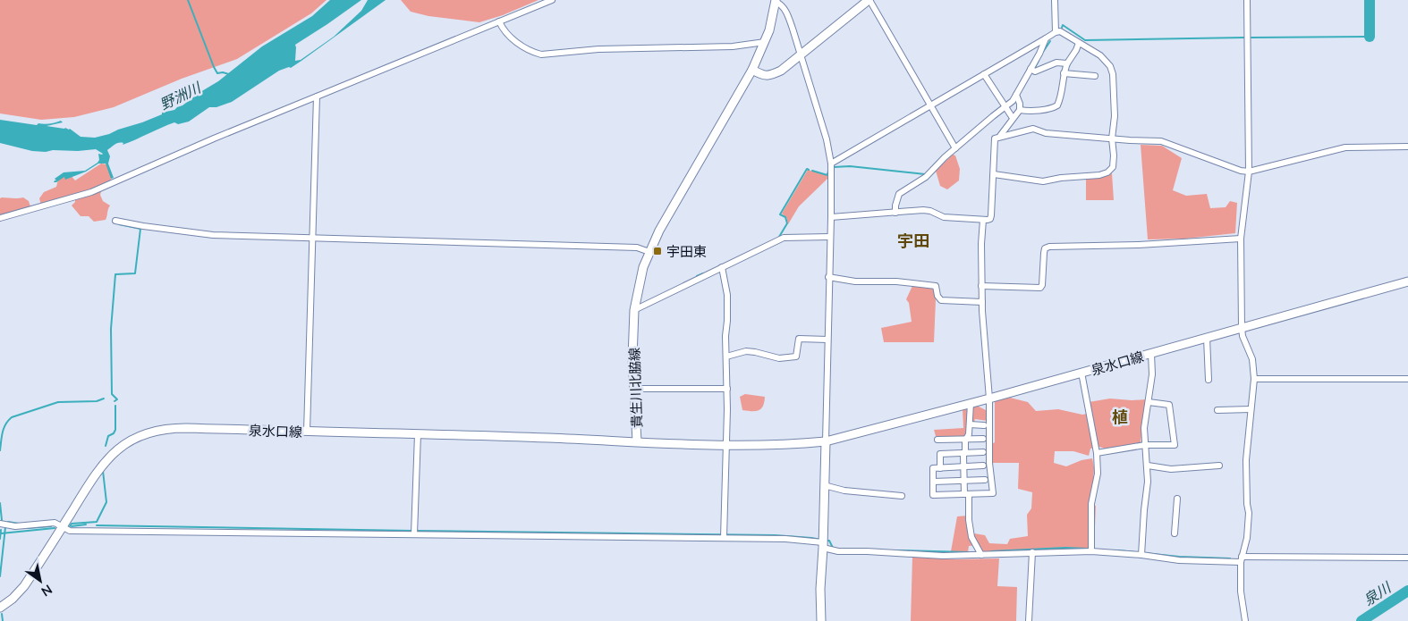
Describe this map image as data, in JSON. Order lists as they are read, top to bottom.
{
  "streets": {
    "main road": ["泉水口線", "貴生川北脇線"]
  },
  "crossings": [
    ["泉水口線", "貴生川北脇線"]
  ],
  "districts": ["宇田", "植"],
  "water": ["野洲川", "泉川"],
  "places": {
    "transit": ["宇田東"]
  },
  "north": "bottom right"
}
